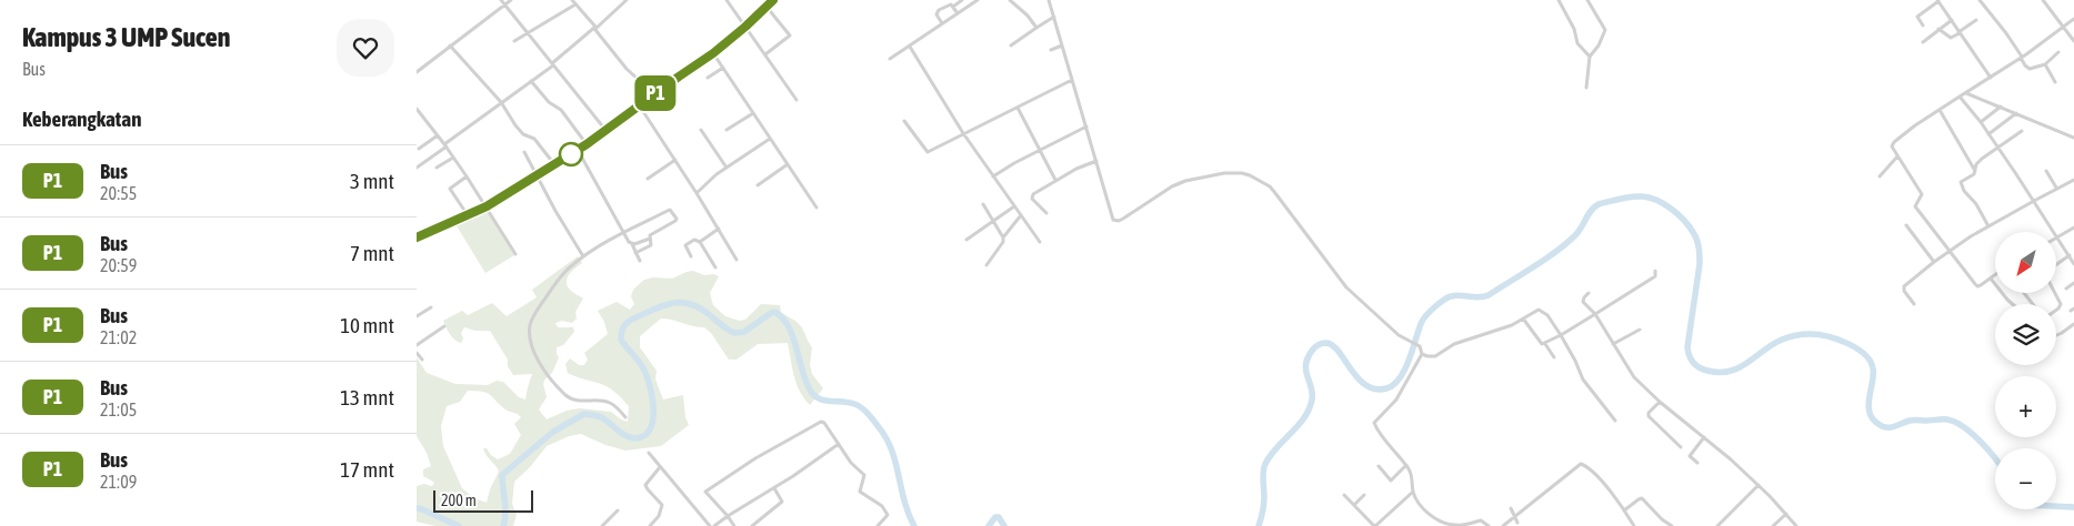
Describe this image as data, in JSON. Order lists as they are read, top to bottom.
{
  "lines": ["bus line P1"],
  "scale_bar": "200 m",
  "north": "bottom left",
  "page": {
    "heading": [
      ["Kampus 3 UMP Sucen", "Bus"],
      "Keberangkatan"
    ],
    "on_map": "P1",
    "list": [
      {
        "mark": "P1",
        "name": "Bus",
        "note": "20:55",
        "value": "3 mnt"
      },
      {
        "mark": "P1",
        "name": "Bus",
        "note": "20:59",
        "value": "7 mnt"
      },
      {
        "mark": "P1",
        "name": "Bus",
        "note": "21:02",
        "value": "10 mnt"
      },
      {
        "mark": "P1",
        "name": "Bus",
        "note": "21:05",
        "value": "13 mnt"
      },
      {
        "mark": "P1",
        "name": "Bus",
        "note": "21:09",
        "value": "17 mnt"
      }
    ],
    "map_buttons": ["+", "−"],
    "scale": "200 m"
  }
}
